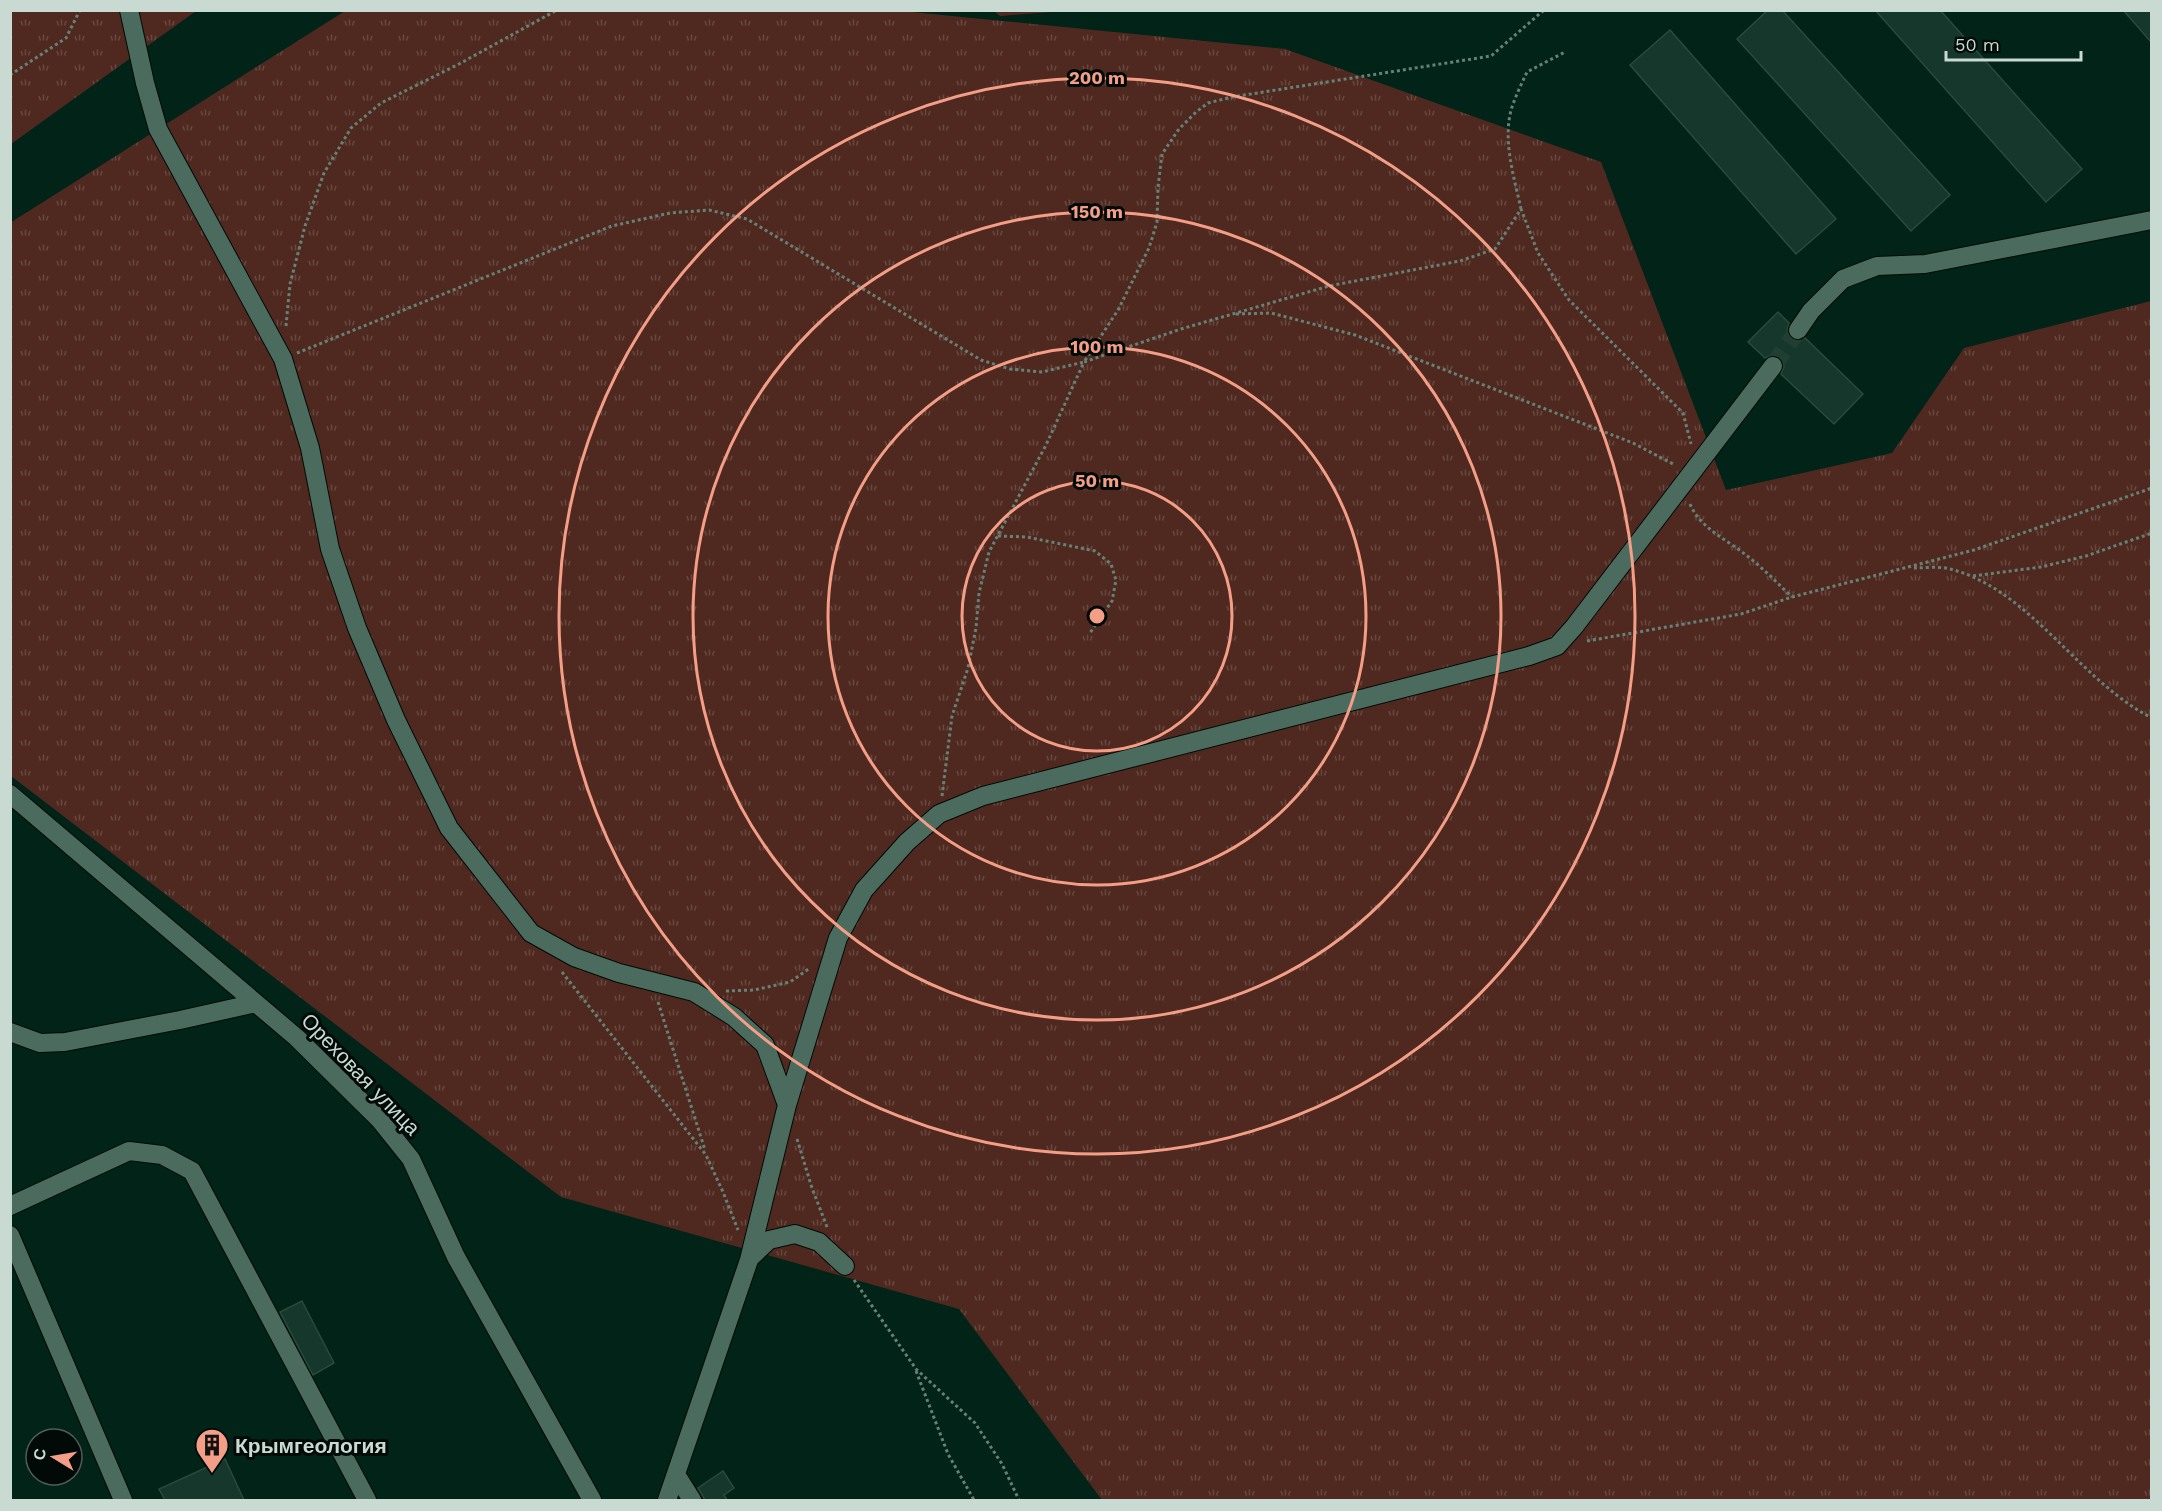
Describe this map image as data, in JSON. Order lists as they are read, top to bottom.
{
  "streets": {
    "street": ["Ореховая улица"]
  },
  "places": {
    "building": ["Крымгеология"]
  },
  "scale_bar": "50 m",
  "north": "left",
  "rings": [
    "200 m",
    "150 m",
    "100 m",
    "50 m"
  ]
}
